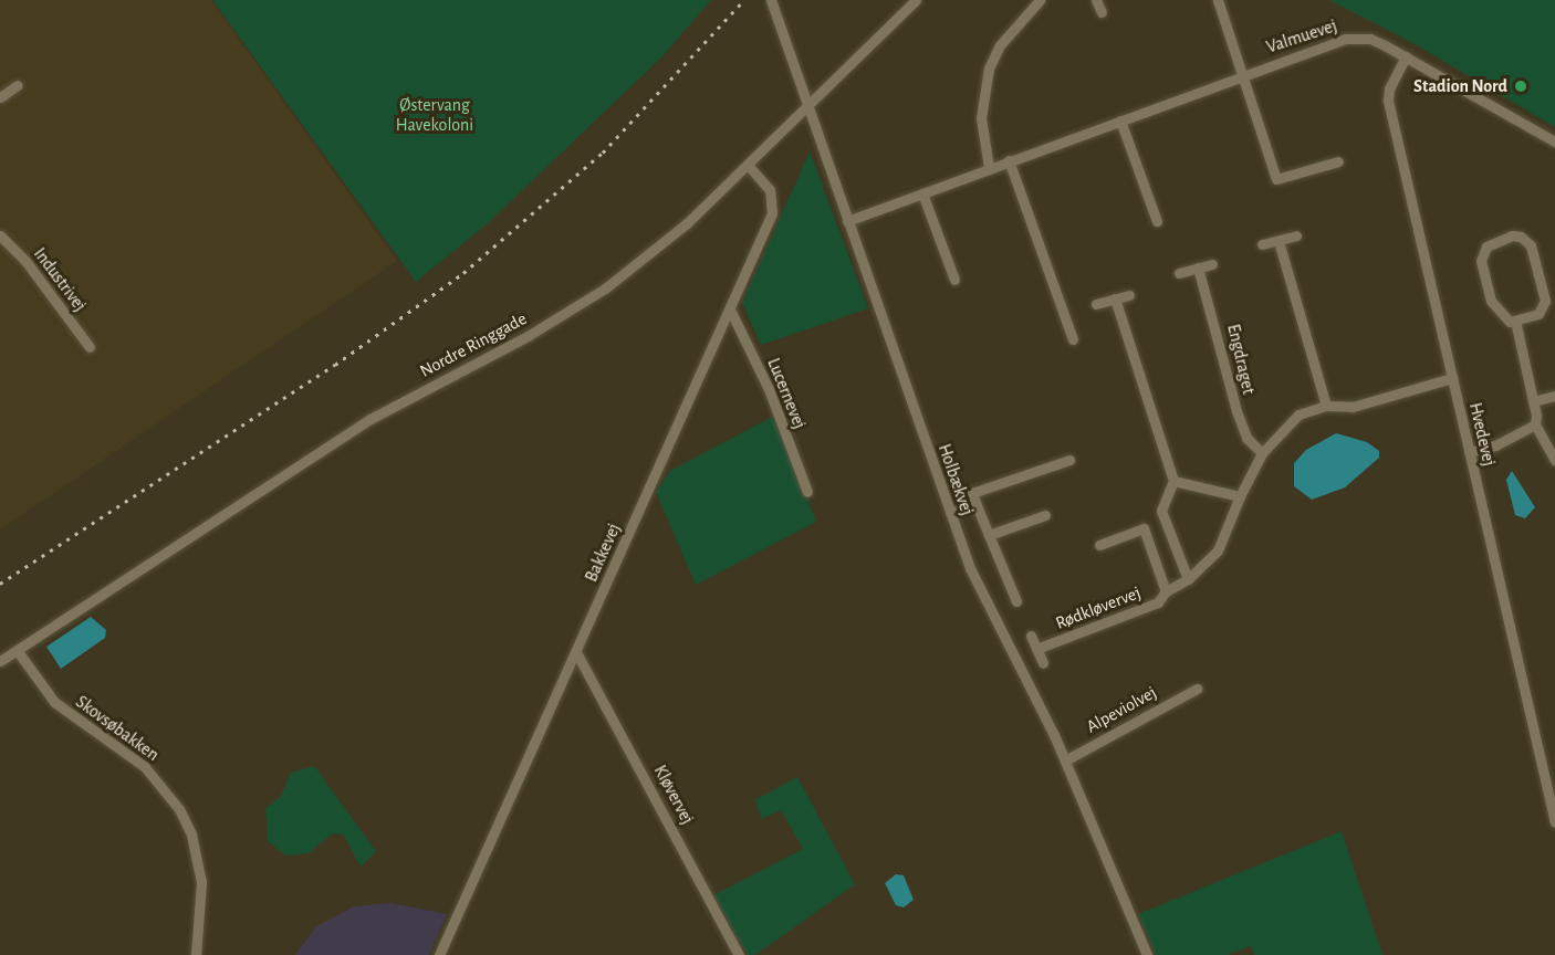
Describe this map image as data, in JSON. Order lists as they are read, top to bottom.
{
  "streets": {
    "street": [
      "Valmuevej",
      "Industrivej",
      "Nordre Ringgade",
      "Engdraget",
      "Lucernevej",
      "Hvedevej",
      "Holbækvej",
      "Bakkevej",
      "Rødkløvervej",
      "Alpeviolvej",
      "Skovsøbakken",
      "Kløvervej"
    ]
  },
  "crossings": [
    ["Valmuevej", "Hvedevej"],
    ["Valmuevej", "Holbækvej"],
    ["Nordre Ringgade", "Holbækvej"],
    ["Nordre Ringgade", "Bakkevej"],
    ["Nordre Ringgade", "Skovsøbakken"],
    ["Lucernevej", "Bakkevej"],
    ["Holbækvej", "Alpeviolvej"],
    ["Bakkevej", "Kløvervej"]
  ],
  "parks": ["Østervang Havekoloni"],
  "places": ["Stadion Nord"]
}
